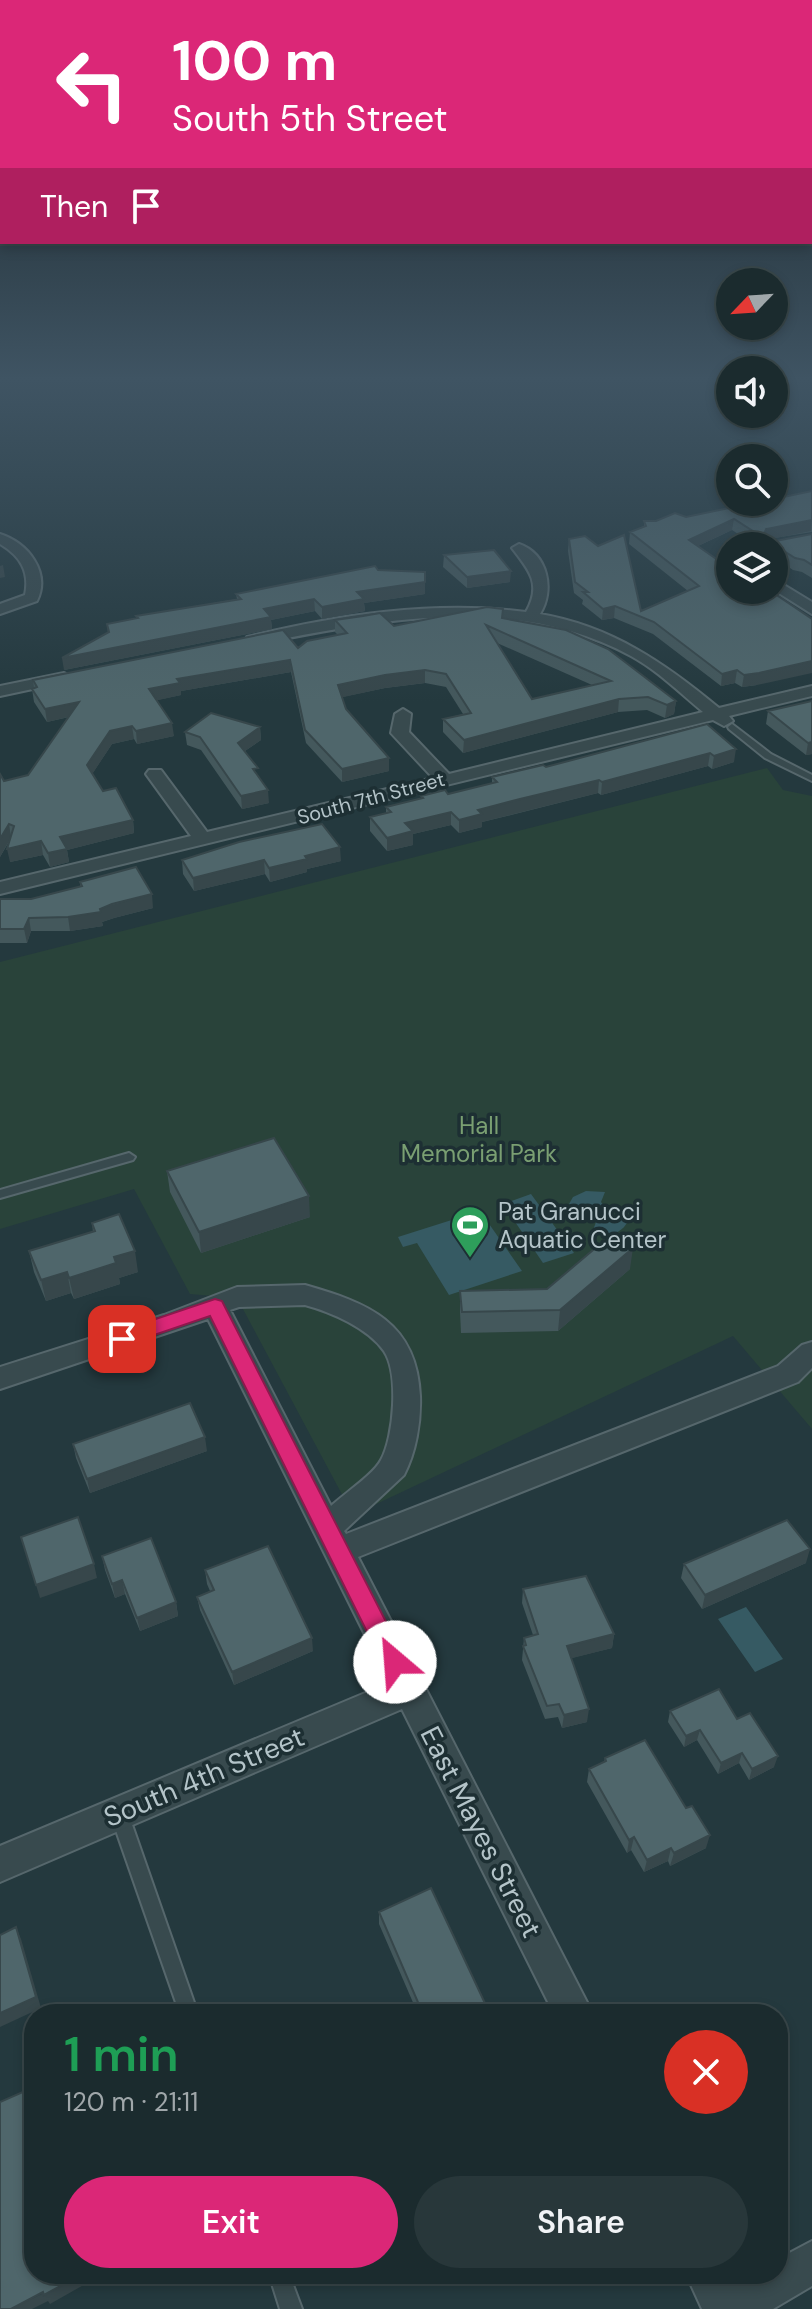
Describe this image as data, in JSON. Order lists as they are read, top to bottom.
{
  "streets": {
    "street": ["South 7th Street", "South 4th Street", "East Mayes Street"]
  },
  "crossings": [
    ["South 4th Street", "East Mayes Street"]
  ],
  "parks": ["Hall Memorial Park"],
  "places": {
    "sports": ["Pat Granucci Aquatic Center"]
  },
  "north": "bottom left",
  "page": {
    "turn": ["100 m", "South 5th Street"],
    "then": "Then",
    "heading": ["1 min", "120 m · 21:11"],
    "buttons": ["Exit", "Share"]
  }
}
